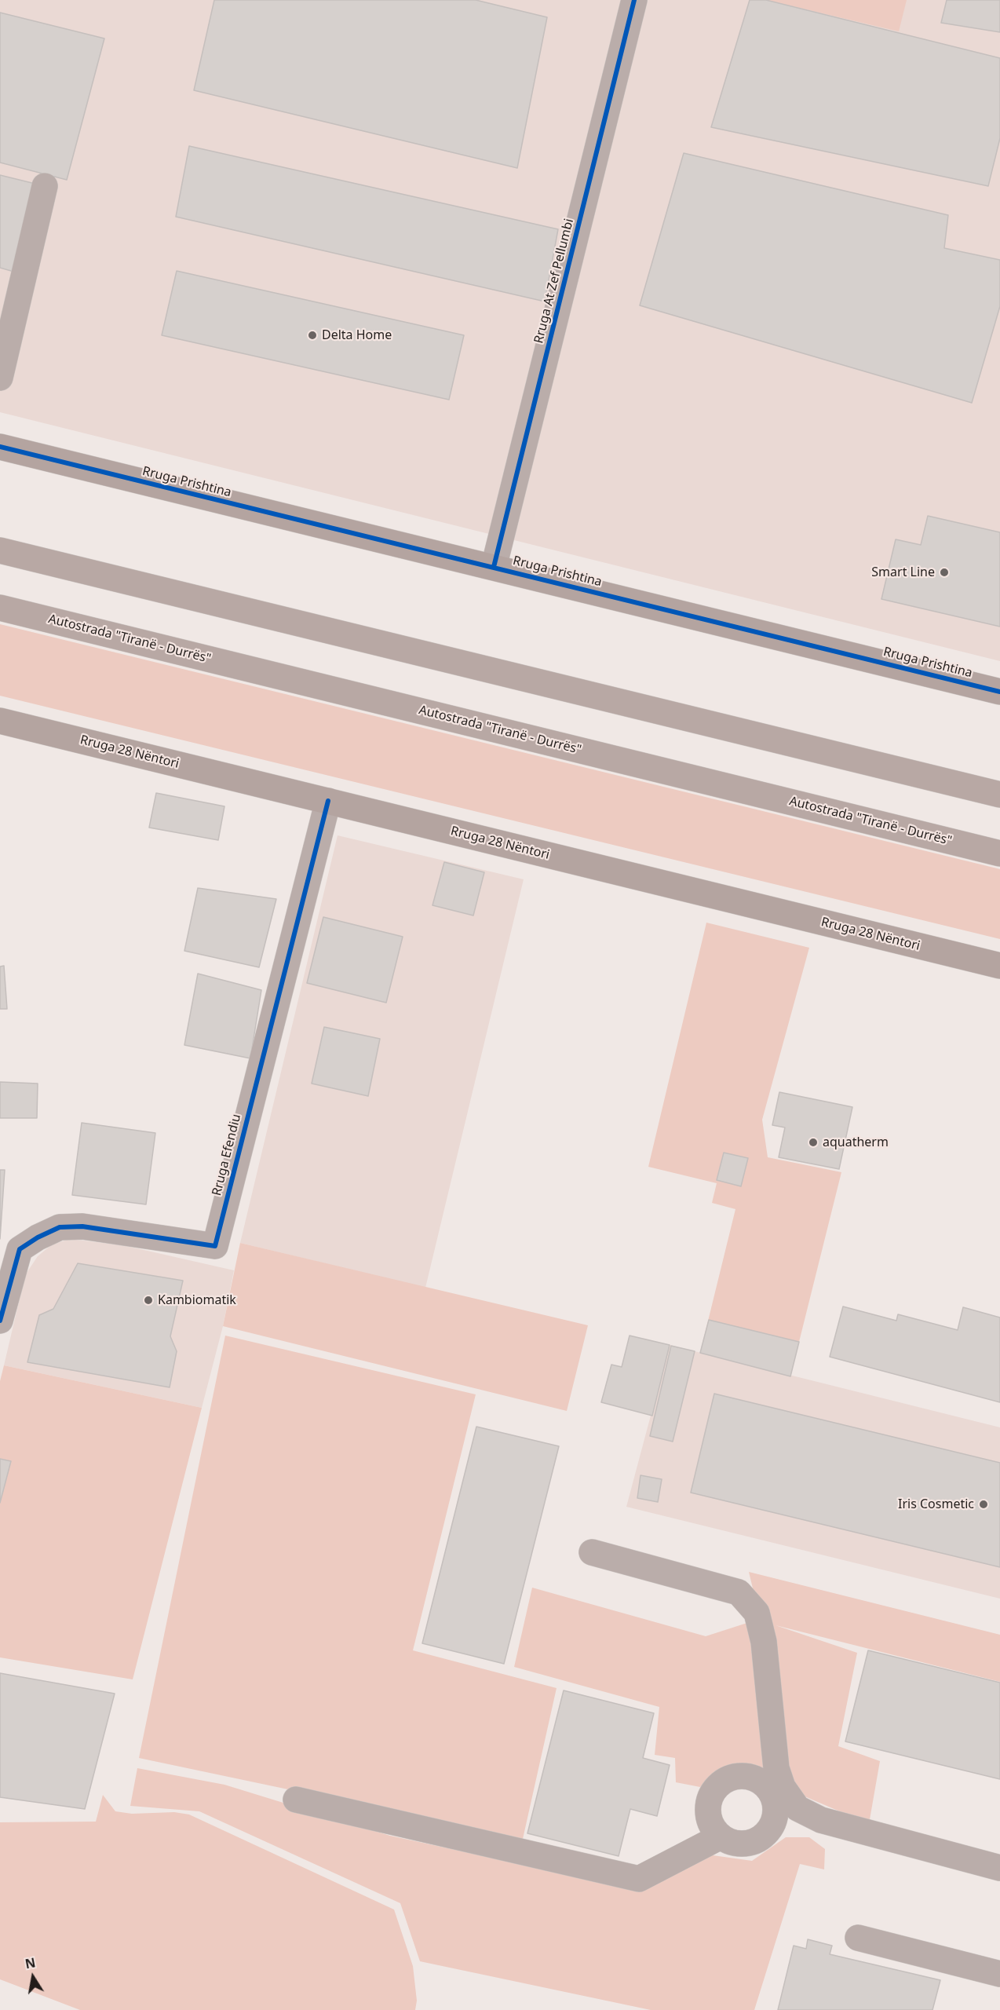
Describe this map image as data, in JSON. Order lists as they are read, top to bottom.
{
  "streets": {
    "highway": ["Autostrada \"Tiranë - Durrës\""],
    "main road": ["Rruga Prishtina", "Rruga 28 Nëntori"],
    "street": ["Rruga At Zef Pellumbi", "Rruga Efendiu"]
  },
  "crossings": [
    ["Rruga At Zef Pellumbi", "Rruga Prishtina"],
    ["Rruga 28 Nëntori", "Rruga Efendiu"]
  ],
  "places": [
    "Delta Home",
    "Smart Line",
    "aquatherm",
    "Kambiomatik",
    "Iris Cosmetic"
  ],
  "north": "top"
}
